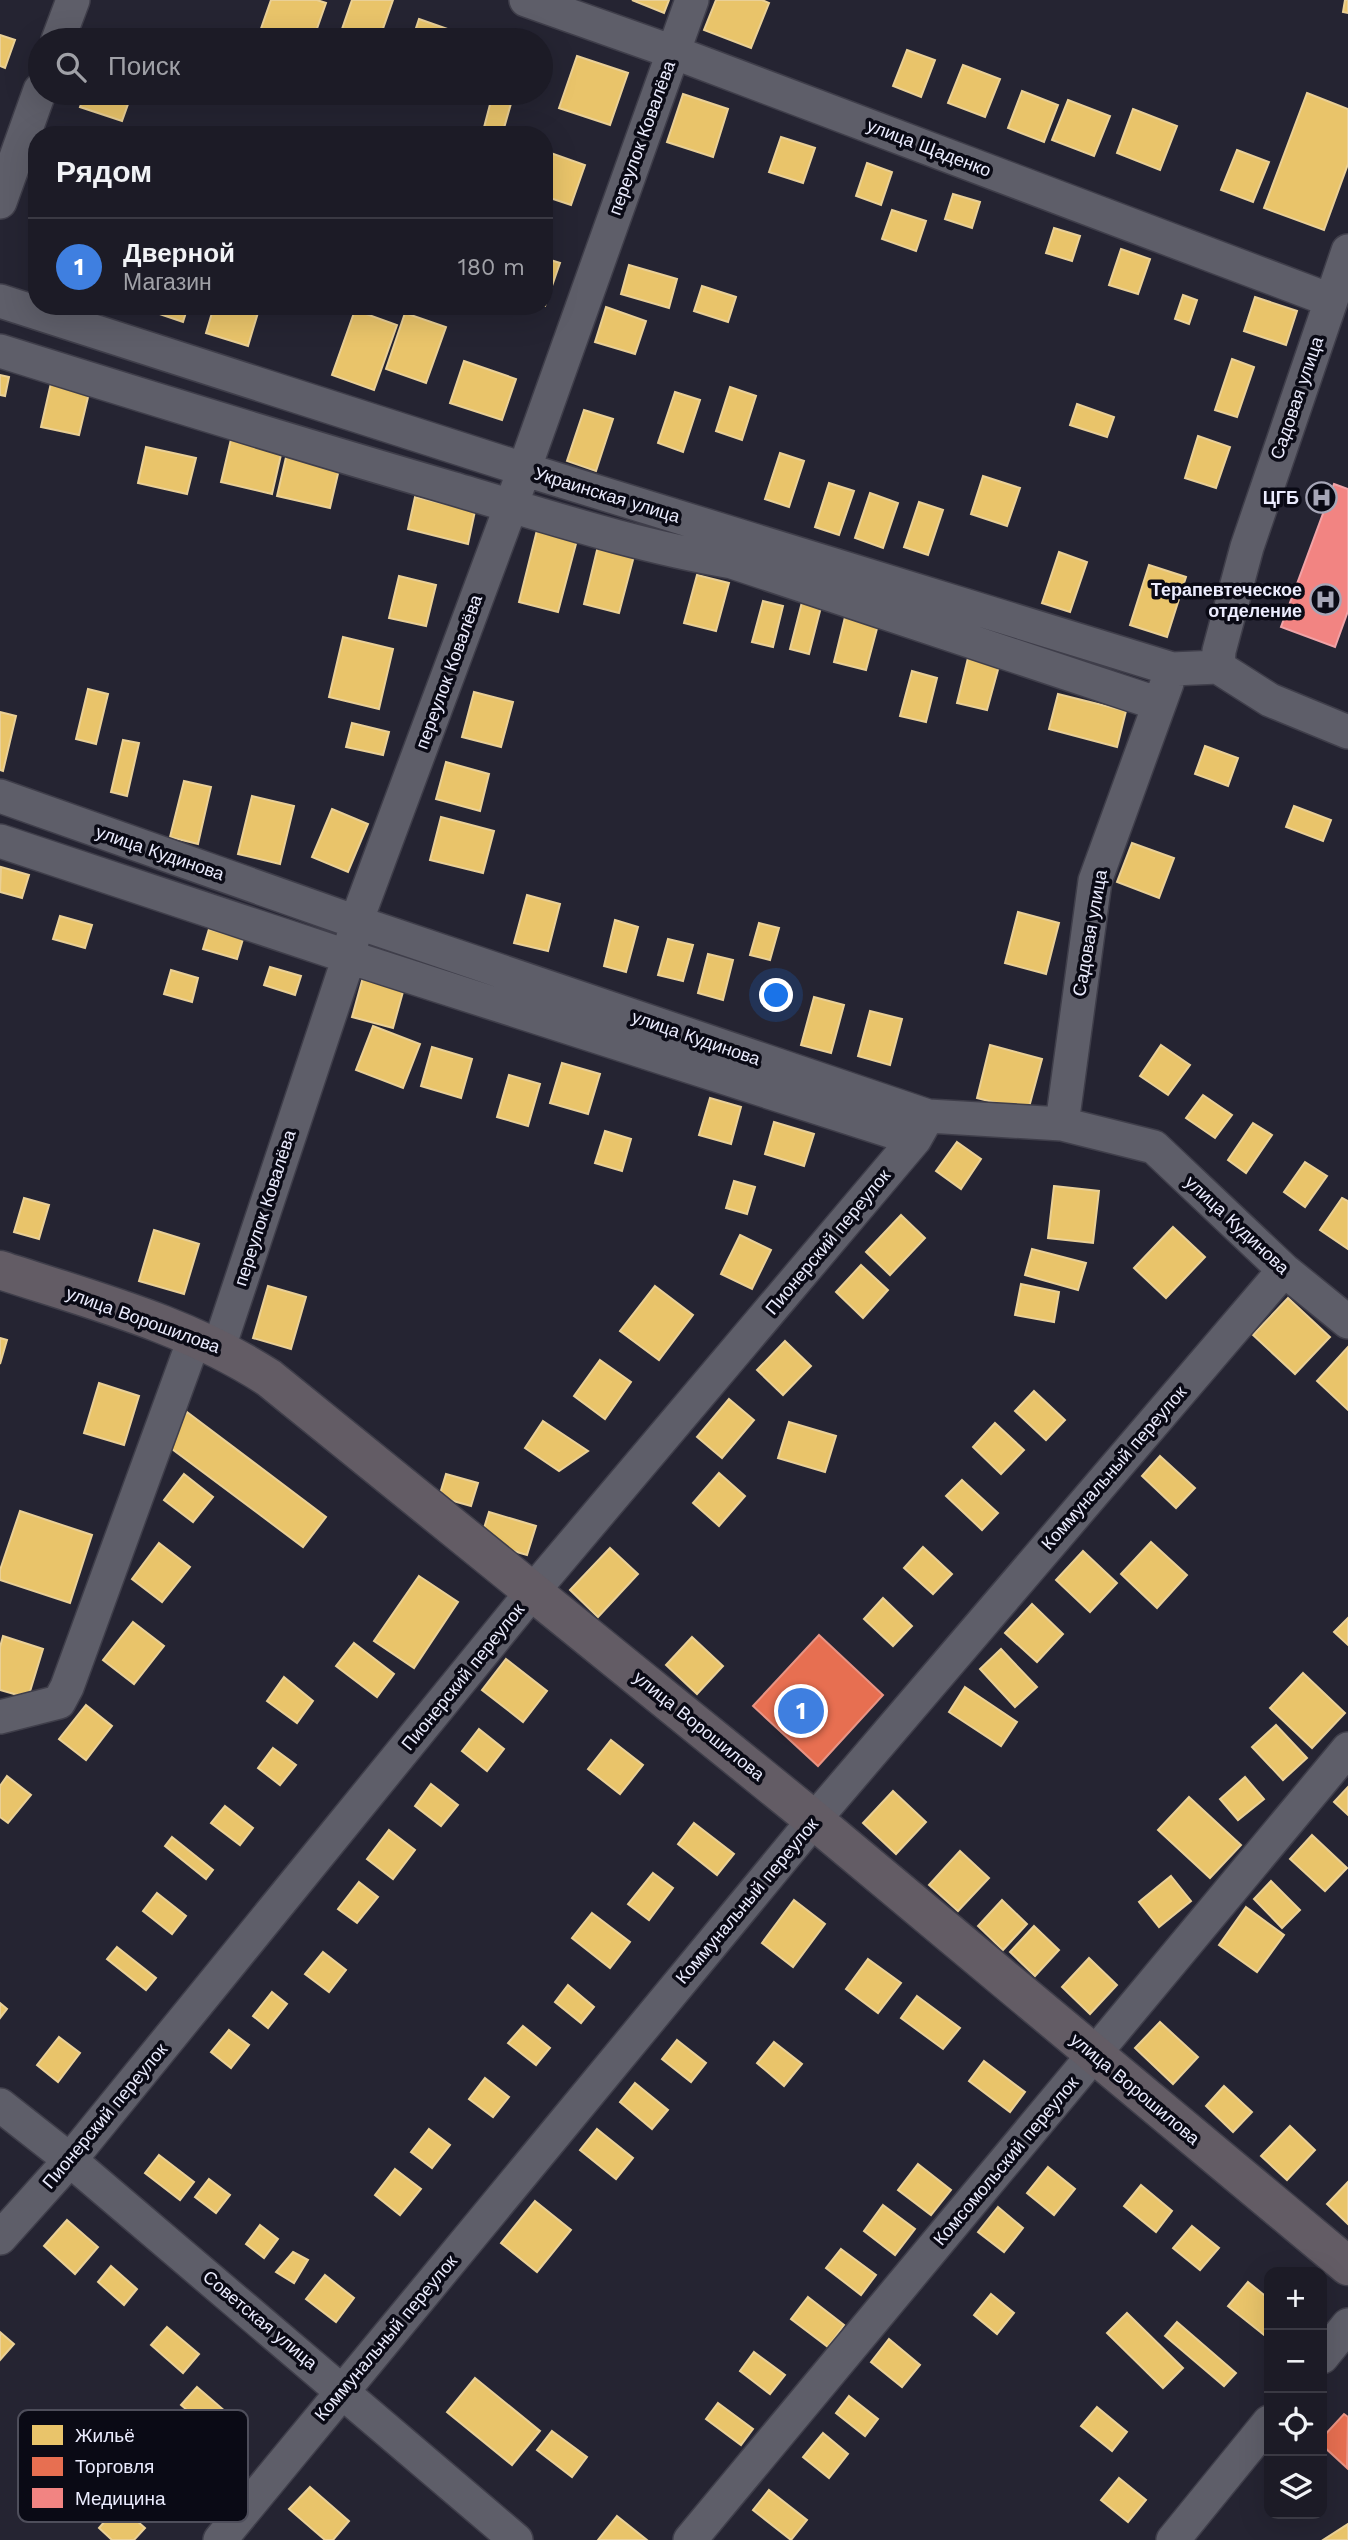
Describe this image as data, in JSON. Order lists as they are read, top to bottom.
{
  "streets": {
    "main road": ["улица Ворошилова"],
    "street": [
      "переулок Ковалёва",
      "улица Щаденко",
      "Садовая улица",
      "Украинская улица",
      "улица Кудинова",
      "Пионерский переулок",
      "Коммунальный переулок",
      "Комсомольский переулок",
      "Советская улица"
    ]
  },
  "crossings": [
    ["переулок Ковалёва", "улица Щаденко"],
    ["переулок Ковалёва", "Украинская улица"],
    ["переулок Ковалёва", "улица Кудинова"],
    ["переулок Ковалёва", "улица Ворошилова"],
    ["улица Щаденко", "Садовая улица"],
    ["Садовая улица", "Украинская улица"],
    ["Садовая улица", "улица Кудинова"],
    ["улица Кудинова", "Пионерский переулок"],
    ["улица Кудинова", "Коммунальный переулок"],
    ["Пионерский переулок", "улица Ворошилова"],
    ["Пионерский переулок", "Советская улица"],
    ["улица Ворошилова", "Коммунальный переулок"],
    ["улица Ворошилова", "Комсомольский переулок"],
    ["Коммунальный переулок", "Советская улица"]
  ],
  "places": {
    "hospital": ["ЦГБ", "Терапевтеческое отделение"]
  },
  "legend": ["Жильё", "Торговля", "Медицина"],
  "page": {
    "search": "Поиск",
    "heading": "Рядом",
    "list": [
      {
        "mark": "1",
        "name": "Дверной",
        "note": "Магазин",
        "value": "180 m"
      }
    ],
    "pins": "1",
    "map_buttons": ["+", "−"]
  }
}
